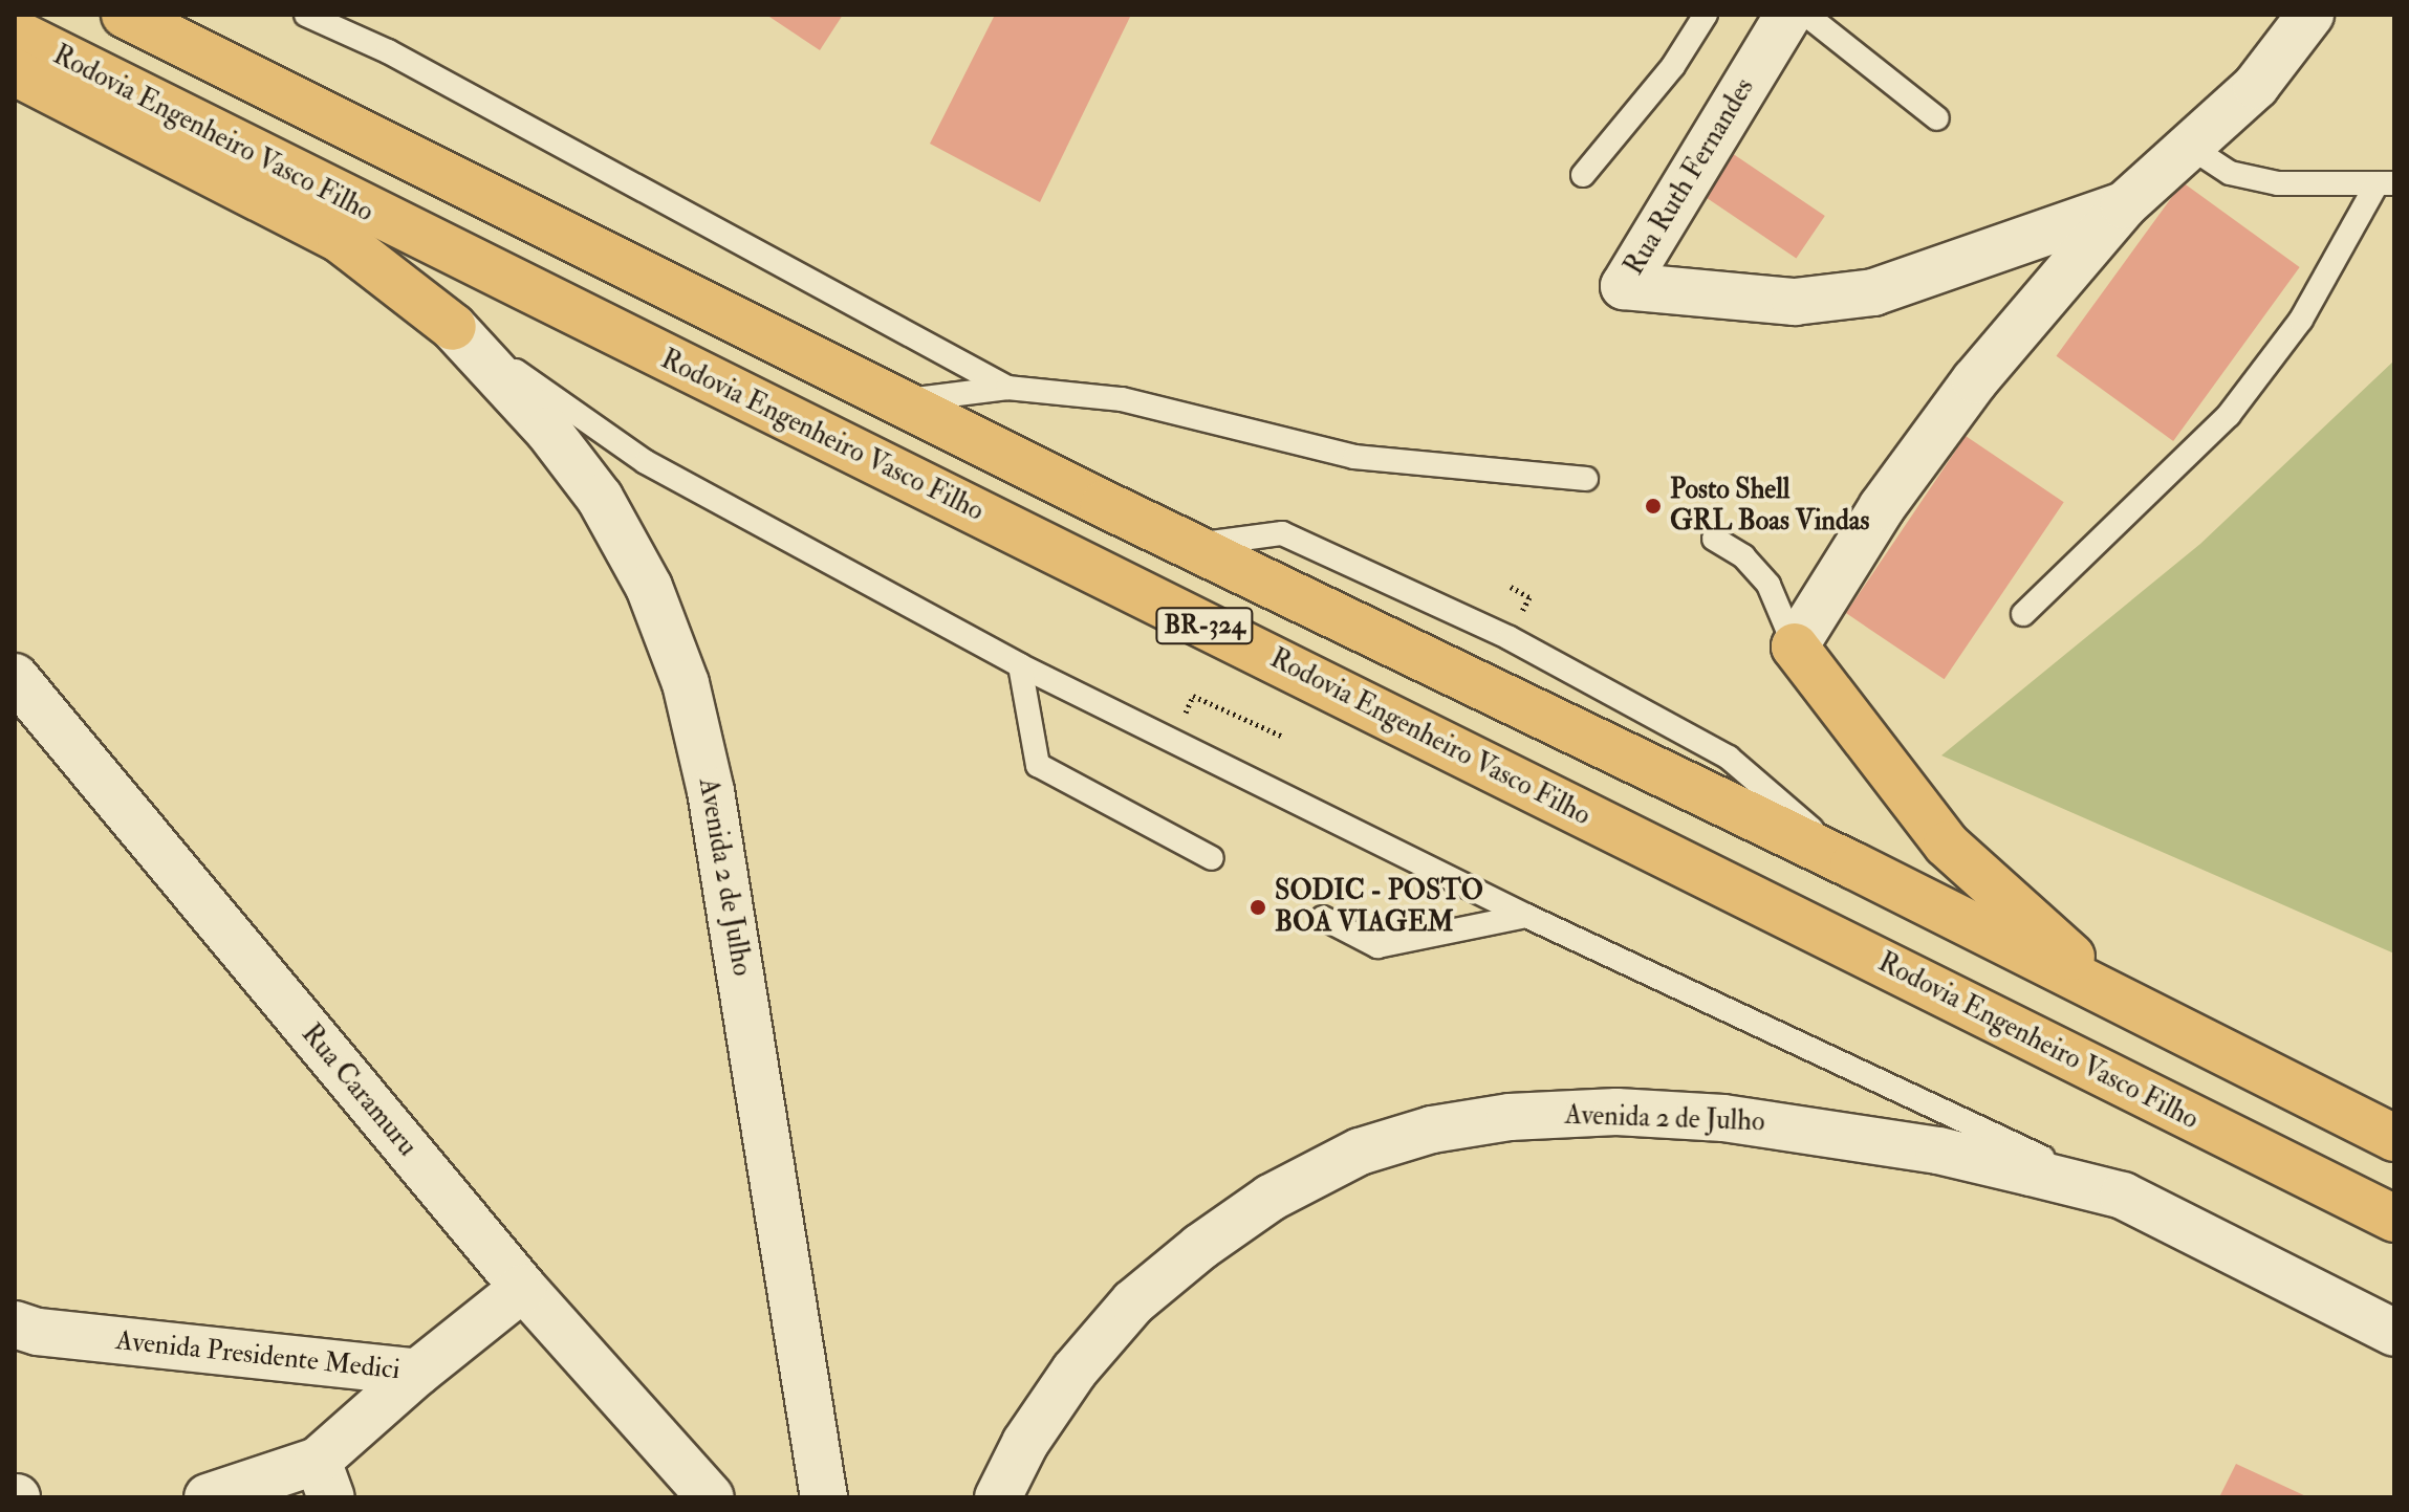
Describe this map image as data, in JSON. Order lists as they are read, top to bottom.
{
  "streets": {
    "highway": ["Rodovia Engenheiro Vasco Filho", "BR-324"],
    "street": [
      "Rua Ruth Fernandes",
      "Avenida 2 de Julho",
      "Rua Caramuru",
      "Avenida Presidente Medici"
    ]
  },
  "crossings": [
    ["Rua Caramuru", "Avenida Presidente Medici"]
  ],
  "places": ["Posto Shell GRL Boas Vindas", "SODIC - POSTO BOA VIAGEM"]
}
